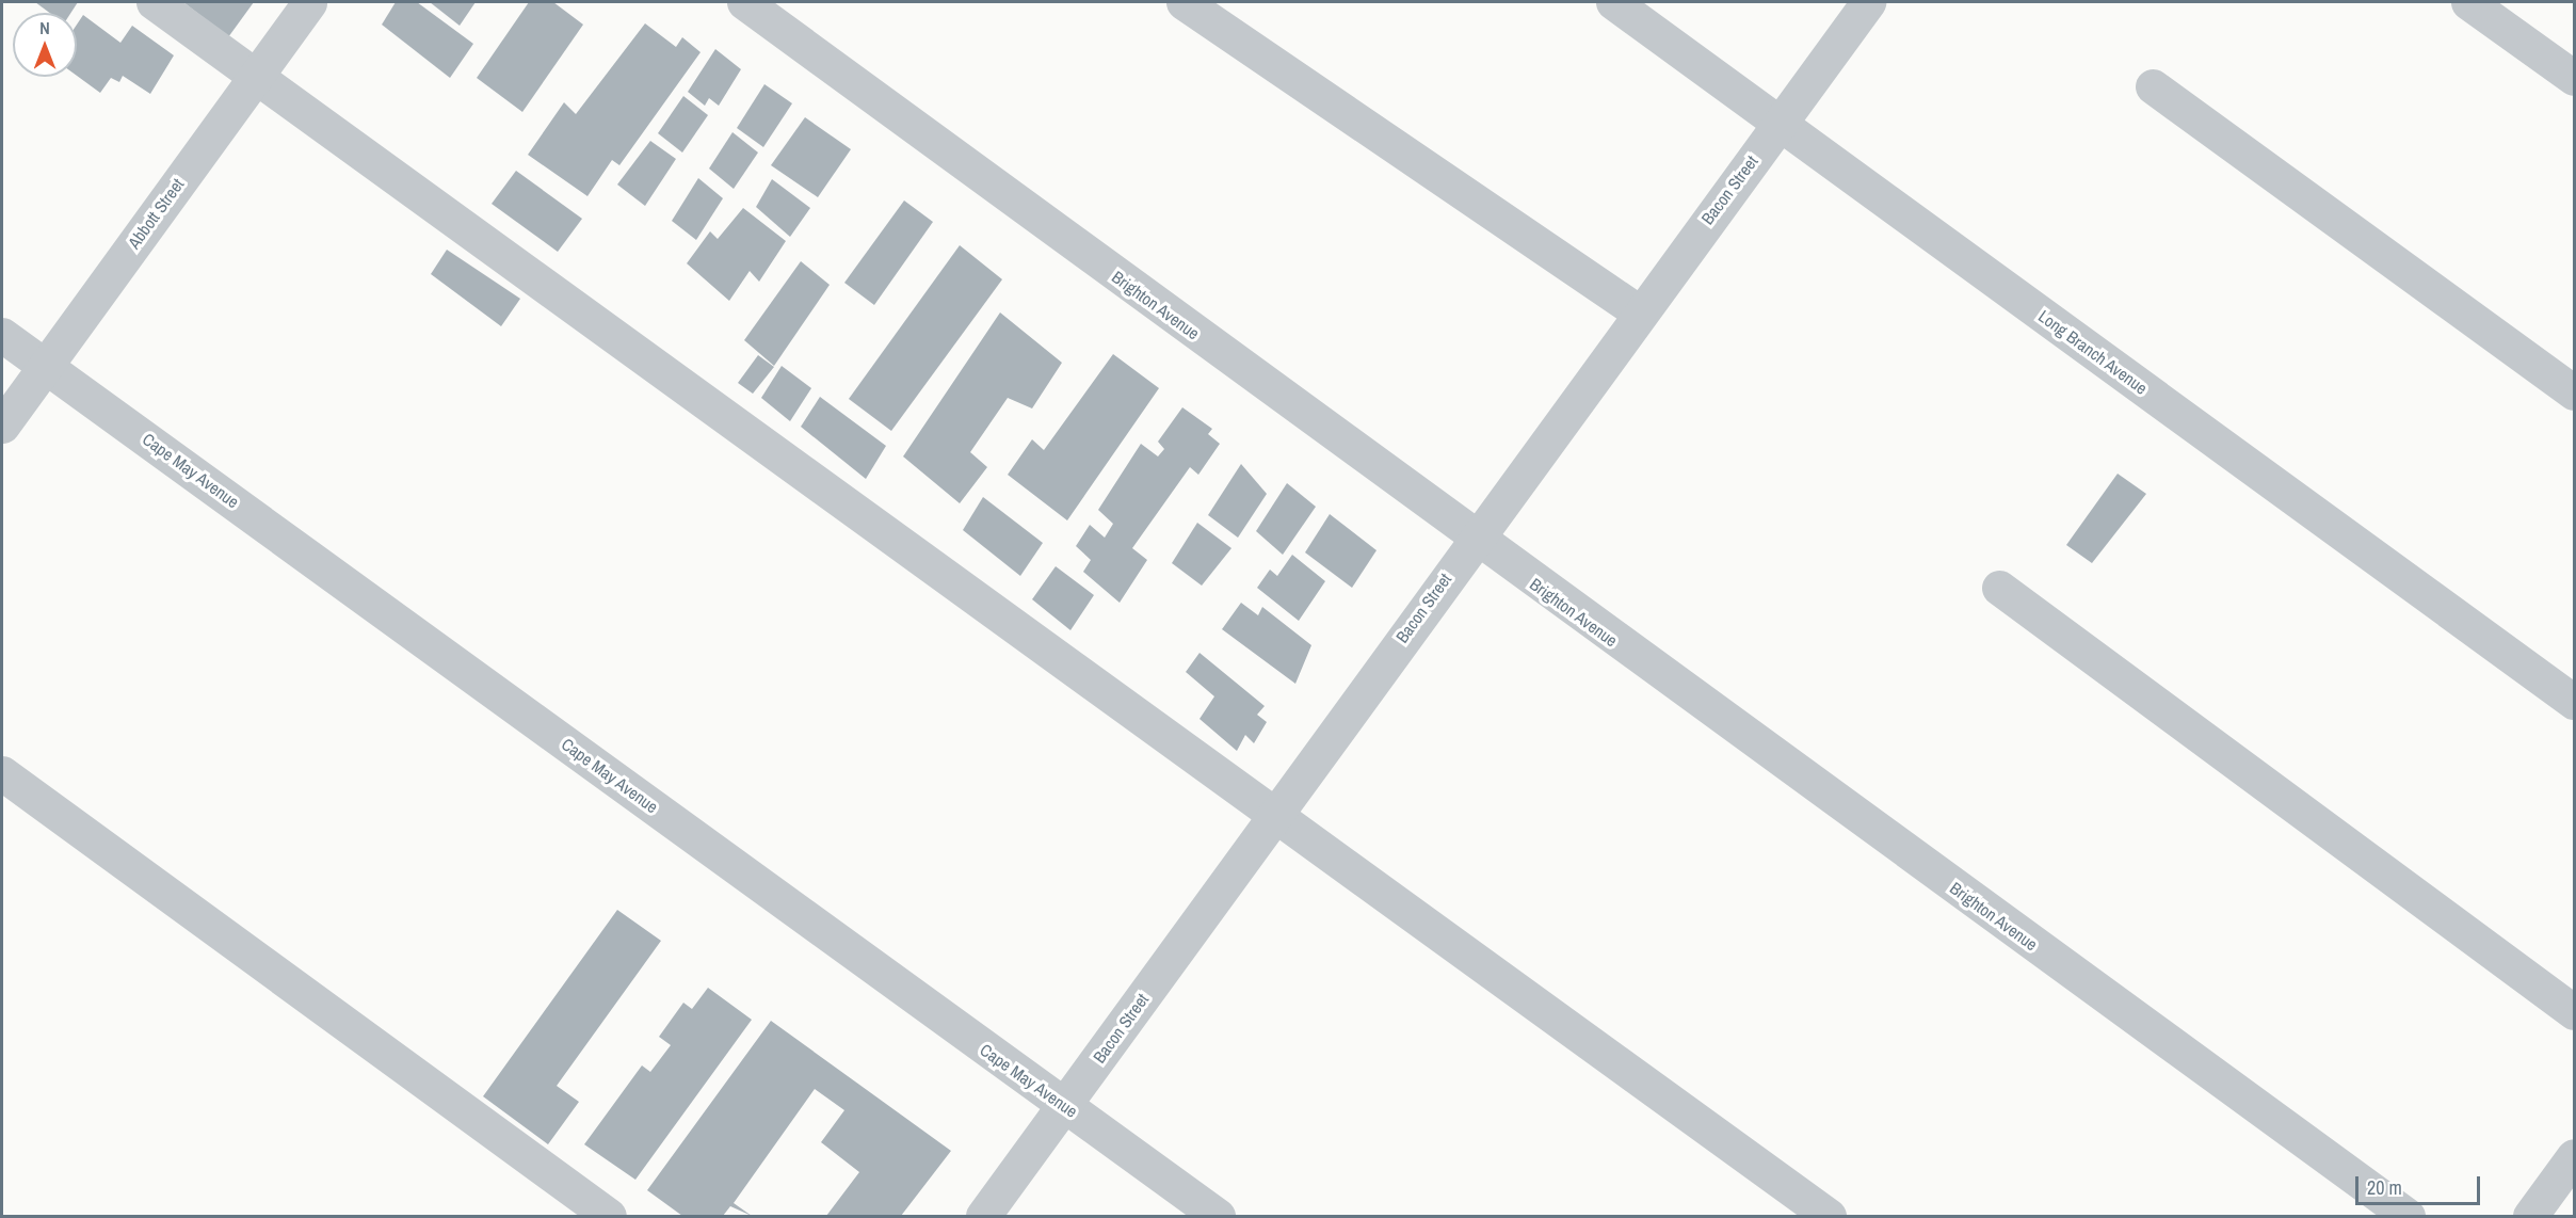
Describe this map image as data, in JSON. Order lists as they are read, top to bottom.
{
  "streets": {
    "street": [
      "Bacon Street",
      "Abbott Street",
      "Brighton Avenue",
      "Long Branch Avenue",
      "Cape May Avenue"
    ]
  },
  "crossings": [
    ["Bacon Street", "Brighton Avenue"],
    ["Bacon Street", "Long Branch Avenue"],
    ["Bacon Street", "Cape May Avenue"],
    ["Abbott Street", "Cape May Avenue"]
  ],
  "scale_bar": "20 m",
  "north": "top"
}
